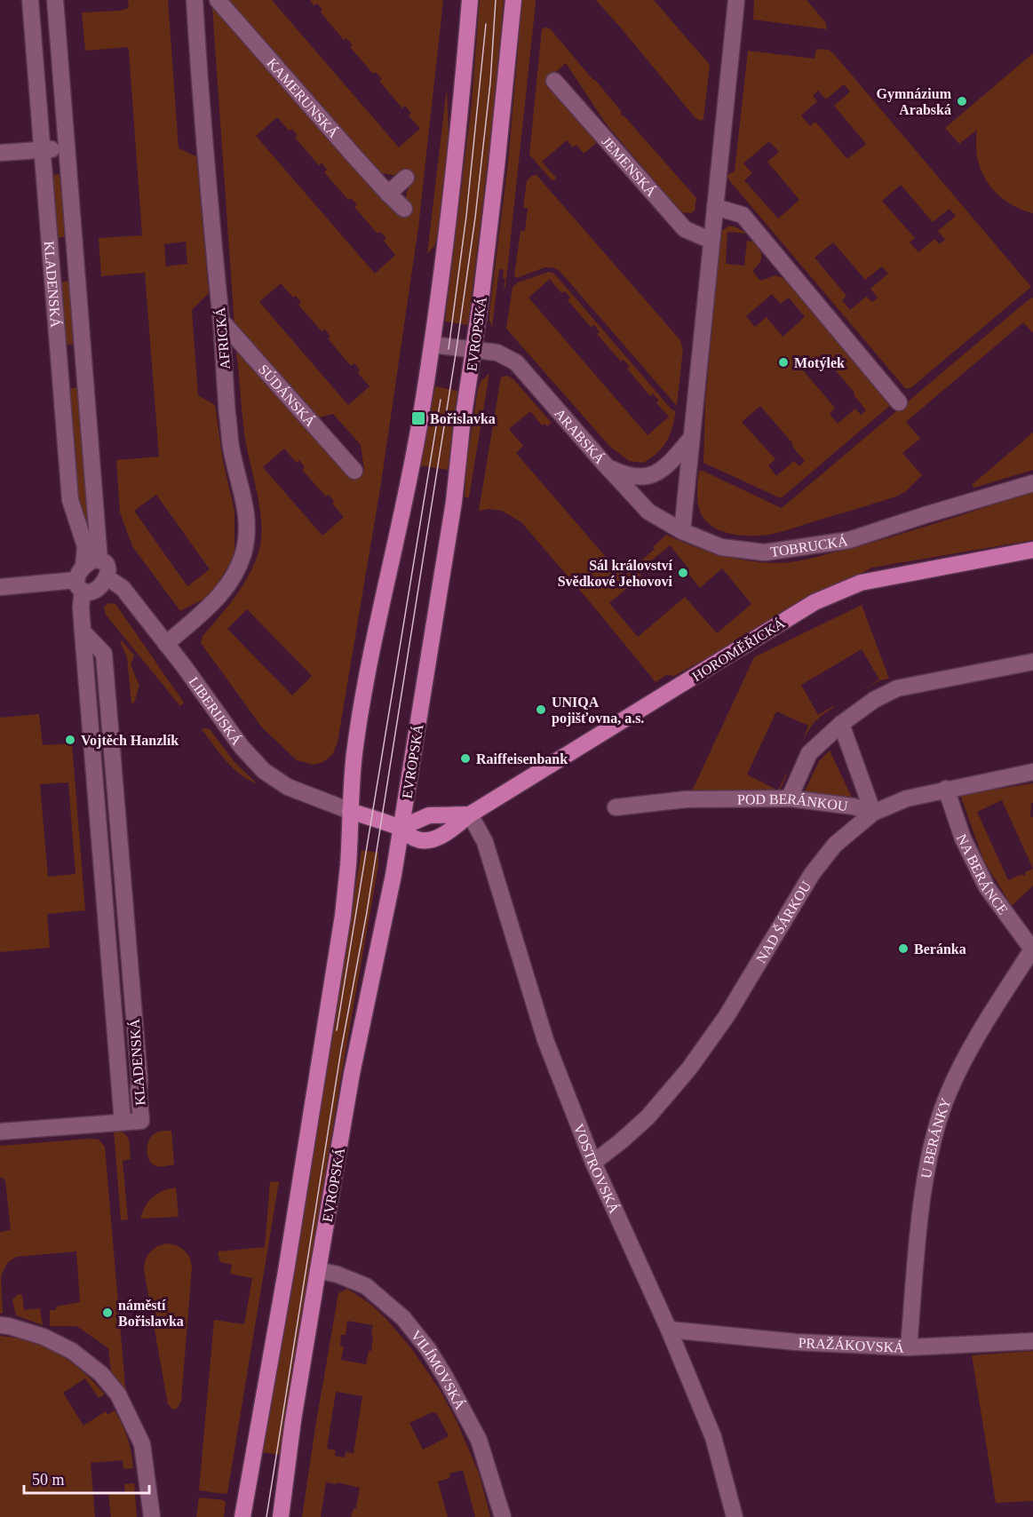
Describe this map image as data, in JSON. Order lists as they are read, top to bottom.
{
  "streets": {
    "main road": ["EVROPSKÁ", "HOROMĚŘICKÁ"],
    "street": [
      "KAMERUNSKÁ",
      "JEMENSKÁ",
      "KLADENSKÁ",
      "AFRICKÁ",
      "SÚDÁNSKÁ",
      "ARABSKÁ",
      "TOBRUCKÁ",
      "LIBERIJSKÁ",
      "POD BERÁNKOU",
      "NA BERÁNCE",
      "NAD ŠÁRKOU",
      "U BERÁNKY",
      "VOSTROVSKÁ",
      "PRAŽÁKOVSKÁ",
      "VILÍMOVSKÁ"
    ]
  },
  "crossings": [
    ["KLADENSKÁ", "LIBERIJSKÁ"],
    ["EVROPSKÁ", "ARABSKÁ"],
    ["EVROPSKÁ", "HOROMĚŘICKÁ"],
    ["EVROPSKÁ", "VILÍMOVSKÁ"],
    ["AFRICKÁ", "SÚDÁNSKÁ"],
    ["AFRICKÁ", "LIBERIJSKÁ"],
    ["ARABSKÁ", "TOBRUCKÁ"],
    ["HOROMĚŘICKÁ", "VOSTROVSKÁ"],
    ["POD BERÁNKOU", "NAD ŠÁRKOU"],
    ["NA BERÁNCE", "NAD ŠÁRKOU"],
    ["NA BERÁNCE", "U BERÁNKY"],
    ["NAD ŠÁRKOU", "VOSTROVSKÁ"],
    ["U BERÁNKY", "PRAŽÁKOVSKÁ"],
    ["VOSTROVSKÁ", "PRAŽÁKOVSKÁ"]
  ],
  "places": {
    "other": [
      "Gymnázium Arabská",
      "Motýlek",
      "Sál království Svědkové Jehovovi",
      "UNIQA pojišťovna, a.s.",
      "Vojtěch Hanzlík",
      "Raiffeisenbank",
      "Beránka",
      "náměstí Bořislavka"
    ],
    "transit": ["Bořislavka"]
  },
  "scale_bar": "50 m"
}
